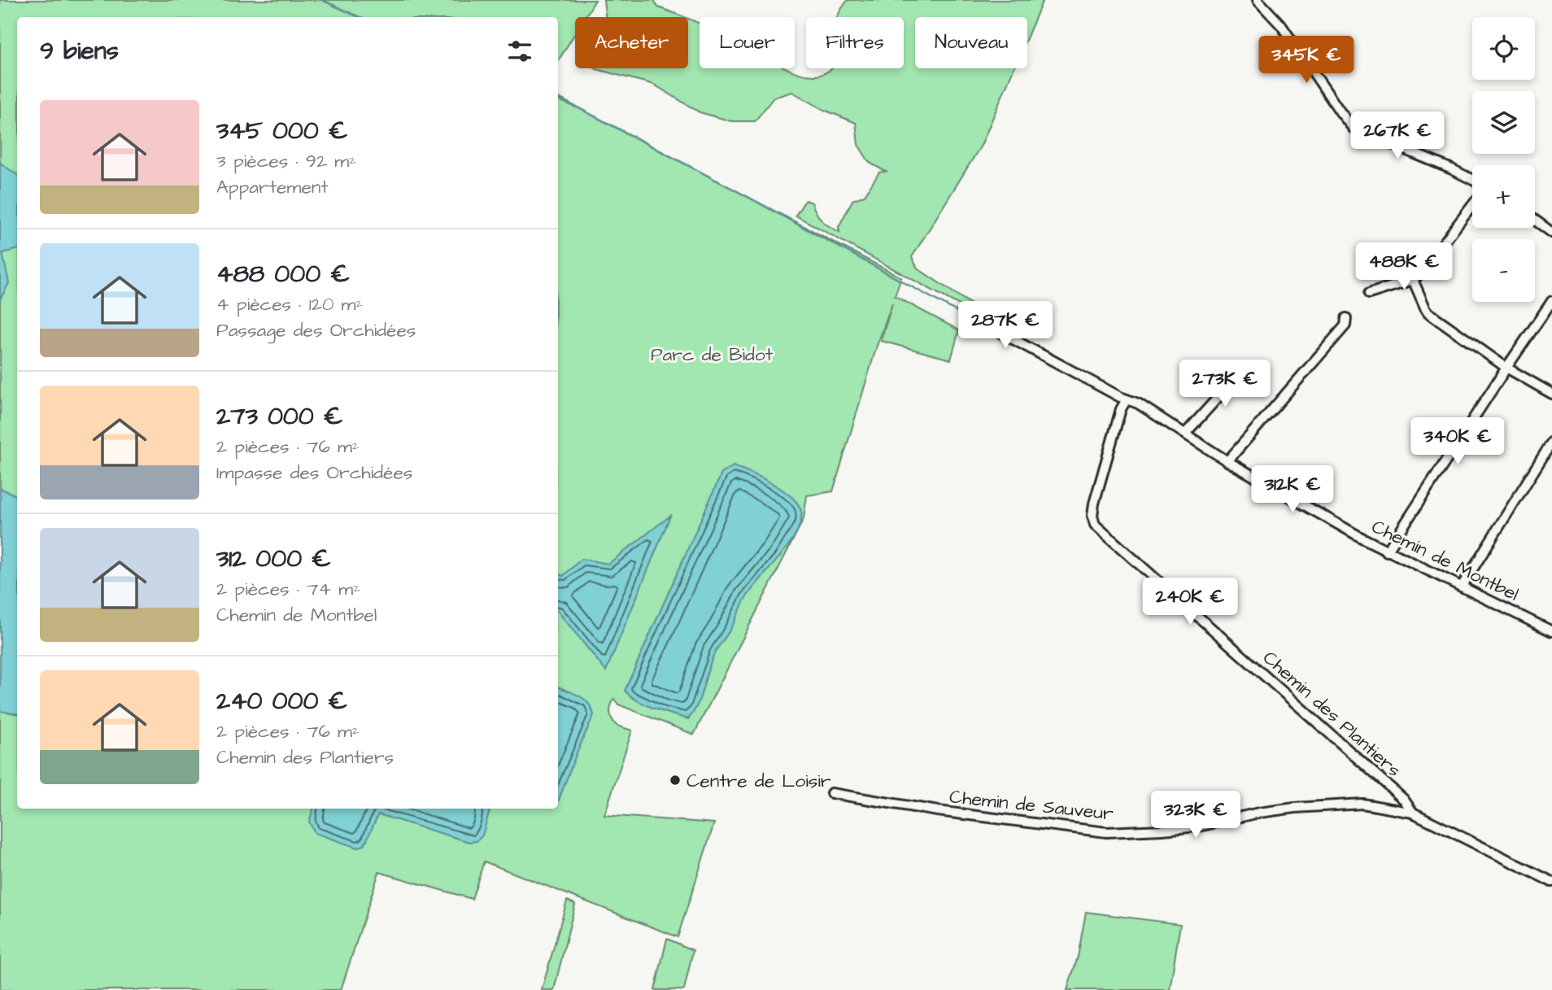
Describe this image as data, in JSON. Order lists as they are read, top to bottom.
{
  "streets": {
    "street": ["Chemin de Montbel", "Chemin des Plantiers", "Chemin de Sauveur"]
  },
  "crossings": [
    ["Chemin de Montbel", "Chemin des Plantiers"],
    ["Chemin des Plantiers", "Chemin de Sauveur"]
  ],
  "parks": ["Parc de Bidot"],
  "places": ["Centre de Loisir"],
  "page": {
    "map_buttons": ["+", "−"],
    "chip": [
      "Acheter",
      "Louer",
      "Filtres",
      "Nouveau"
    ],
    "heading": "9 biens",
    "price": [
      "345K €",
      "267K €",
      "488K €",
      "287K €",
      "273K €",
      "340K €",
      "312K €",
      "240K €",
      "323K €"
    ],
    "list": [
      {
        "name": "345 000 €",
        "note": "3 pièces · 92 m² · Appartement"
      },
      {
        "name": "488 000 €",
        "note": "4 pièces · 120 m² · Passage des Orchidées"
      },
      {
        "name": "273 000 €",
        "note": "2 pièces · 76 m² · Impasse des Orchidées"
      },
      {
        "name": "312 000 €",
        "note": "2 pièces · 74 m² · Chemin de Montbel"
      },
      {
        "name": "240 000 €",
        "note": "2 pièces · 76 m² · Chemin des Plantiers"
      }
    ]
  }
}
